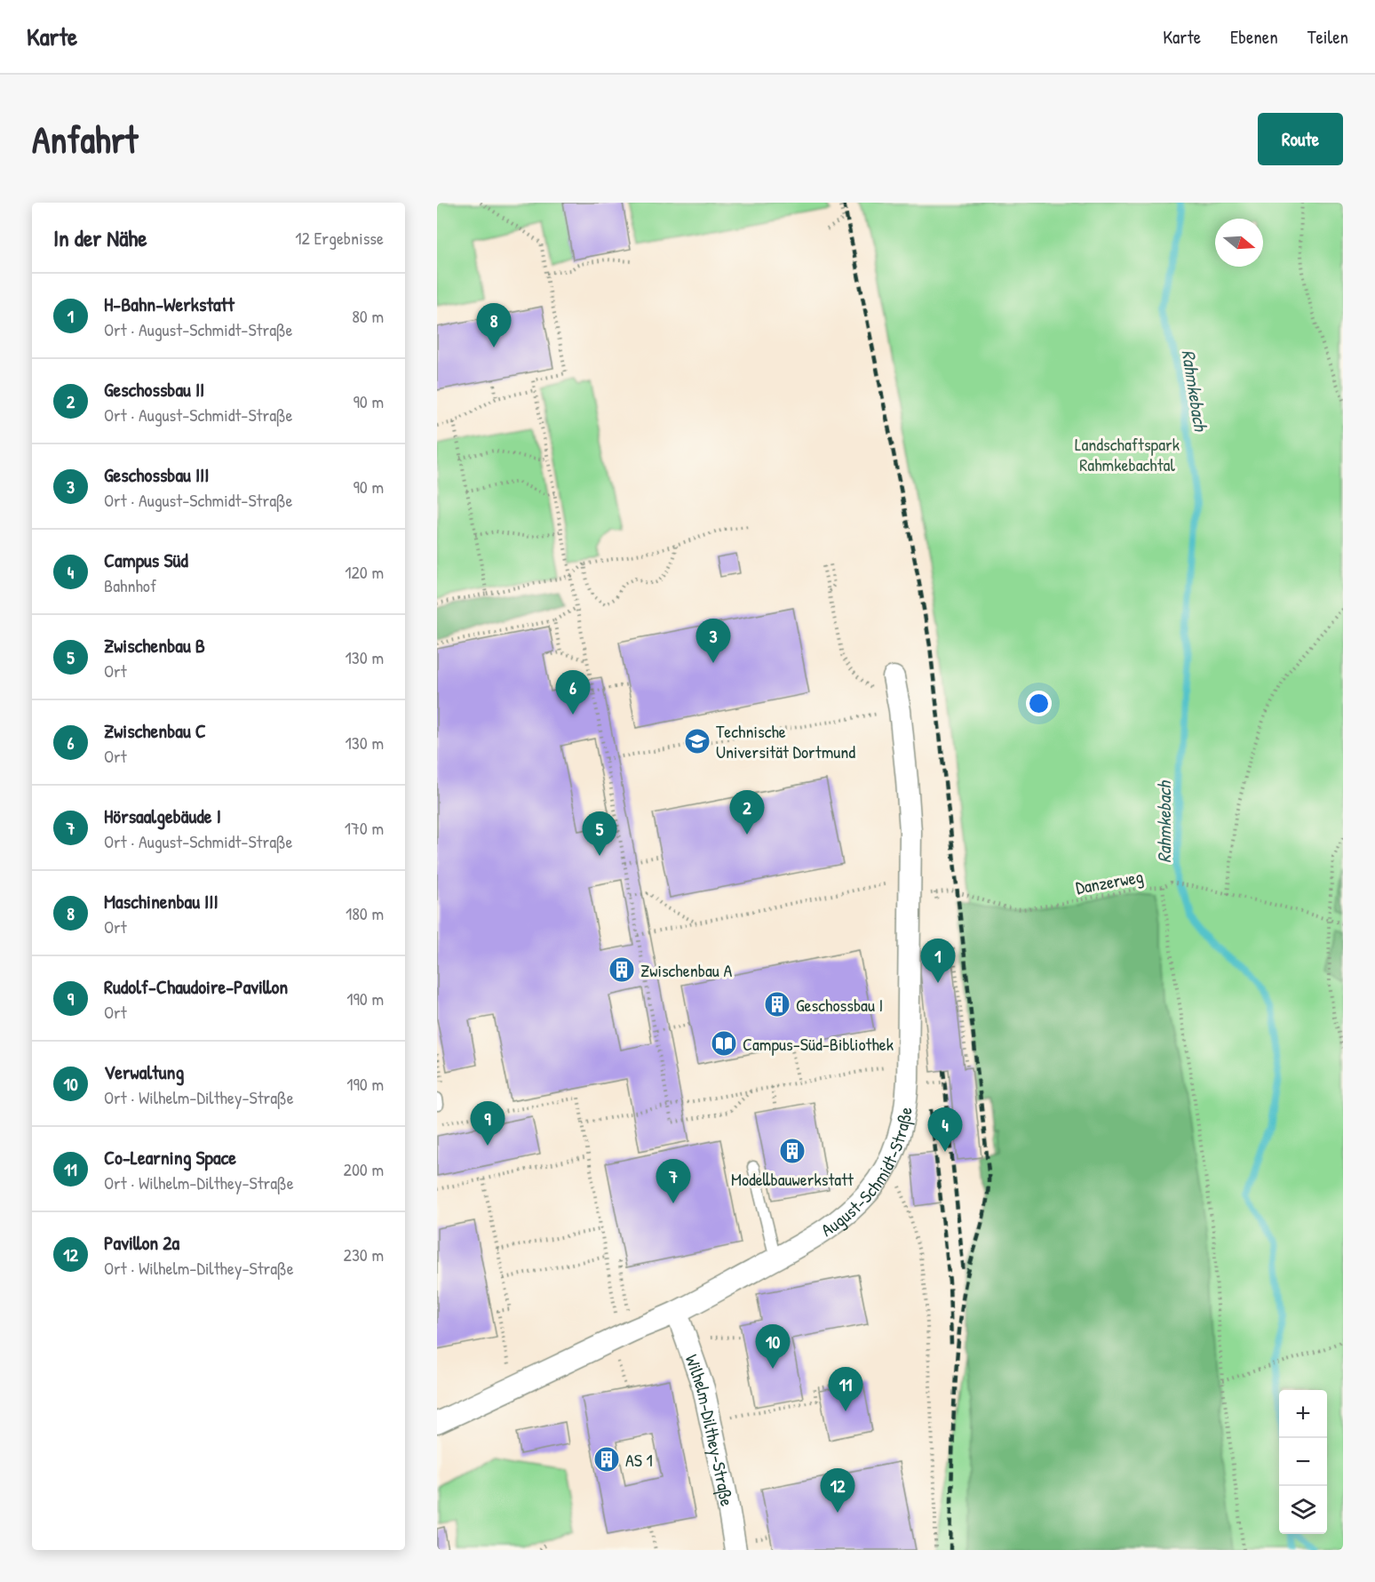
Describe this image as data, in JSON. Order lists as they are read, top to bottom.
{
  "streets": {
    "street": ["August-Schmidt-Straße", "Wilhelm-Dilthey-Straße"],
    "path": ["Danzerweg"]
  },
  "crossings": [
    ["August-Schmidt-Straße", "Wilhelm-Dilthey-Straße"]
  ],
  "water": ["Rahmkebach"],
  "parks": ["Landschaftspark Rahmkebachtal"],
  "places": {
    "school or university": ["Technische Universität Dortmund"],
    "building": [
      "Zwischenbau A",
      "Geschossbau I",
      "Modellbauwerkstatt",
      "AS 1"
    ],
    "library": ["Campus-Süd-Bibliothek"]
  },
  "north": "right",
  "page": {
    "header": "Karte",
    "nav": ["Karte", "Ebenen", "Teilen"],
    "buttons": "Route",
    "title": "Anfahrt",
    "heading": ["In der Nähe", "12 Ergebnisse"],
    "list": [
      {
        "mark": "1",
        "name": "H-Bahn-Werkstatt",
        "note": "Ort · August-Schmidt-Straße",
        "value": "80 m"
      },
      {
        "mark": "2",
        "name": "Geschossbau II",
        "note": "Ort · August-Schmidt-Straße",
        "value": "90 m"
      },
      {
        "mark": "3",
        "name": "Geschossbau III",
        "note": "Ort · August-Schmidt-Straße",
        "value": "90 m"
      },
      {
        "mark": "4",
        "name": "Campus Süd",
        "note": "Bahnhof",
        "value": "120 m"
      },
      {
        "mark": "5",
        "name": "Zwischenbau B",
        "note": "Ort",
        "value": "130 m"
      },
      {
        "mark": "6",
        "name": "Zwischenbau C",
        "note": "Ort",
        "value": "130 m"
      },
      {
        "mark": "7",
        "name": "Hörsaalgebäude I",
        "note": "Ort · August-Schmidt-Straße",
        "value": "170 m"
      },
      {
        "mark": "8",
        "name": "Maschinenbau III",
        "note": "Ort",
        "value": "180 m"
      },
      {
        "mark": "9",
        "name": "Rudolf-Chaudoire-Pavillon",
        "note": "Ort",
        "value": "190 m"
      },
      {
        "mark": "10",
        "name": "Verwaltung",
        "note": "Ort · Wilhelm-Dilthey-Straße",
        "value": "190 m"
      },
      {
        "mark": "11",
        "name": "Co-Learning Space",
        "note": "Ort · Wilhelm-Dilthey-Straße",
        "value": "200 m"
      },
      {
        "mark": "12",
        "name": "Pavillon 2a",
        "note": "Ort · Wilhelm-Dilthey-Straße",
        "value": "230 m"
      }
    ],
    "pins": [
      "8",
      "3",
      "6",
      "2",
      "5",
      "1",
      "9",
      "4",
      "7",
      "10",
      "11",
      "12"
    ],
    "map_buttons": ["+", "−"]
  }
}
